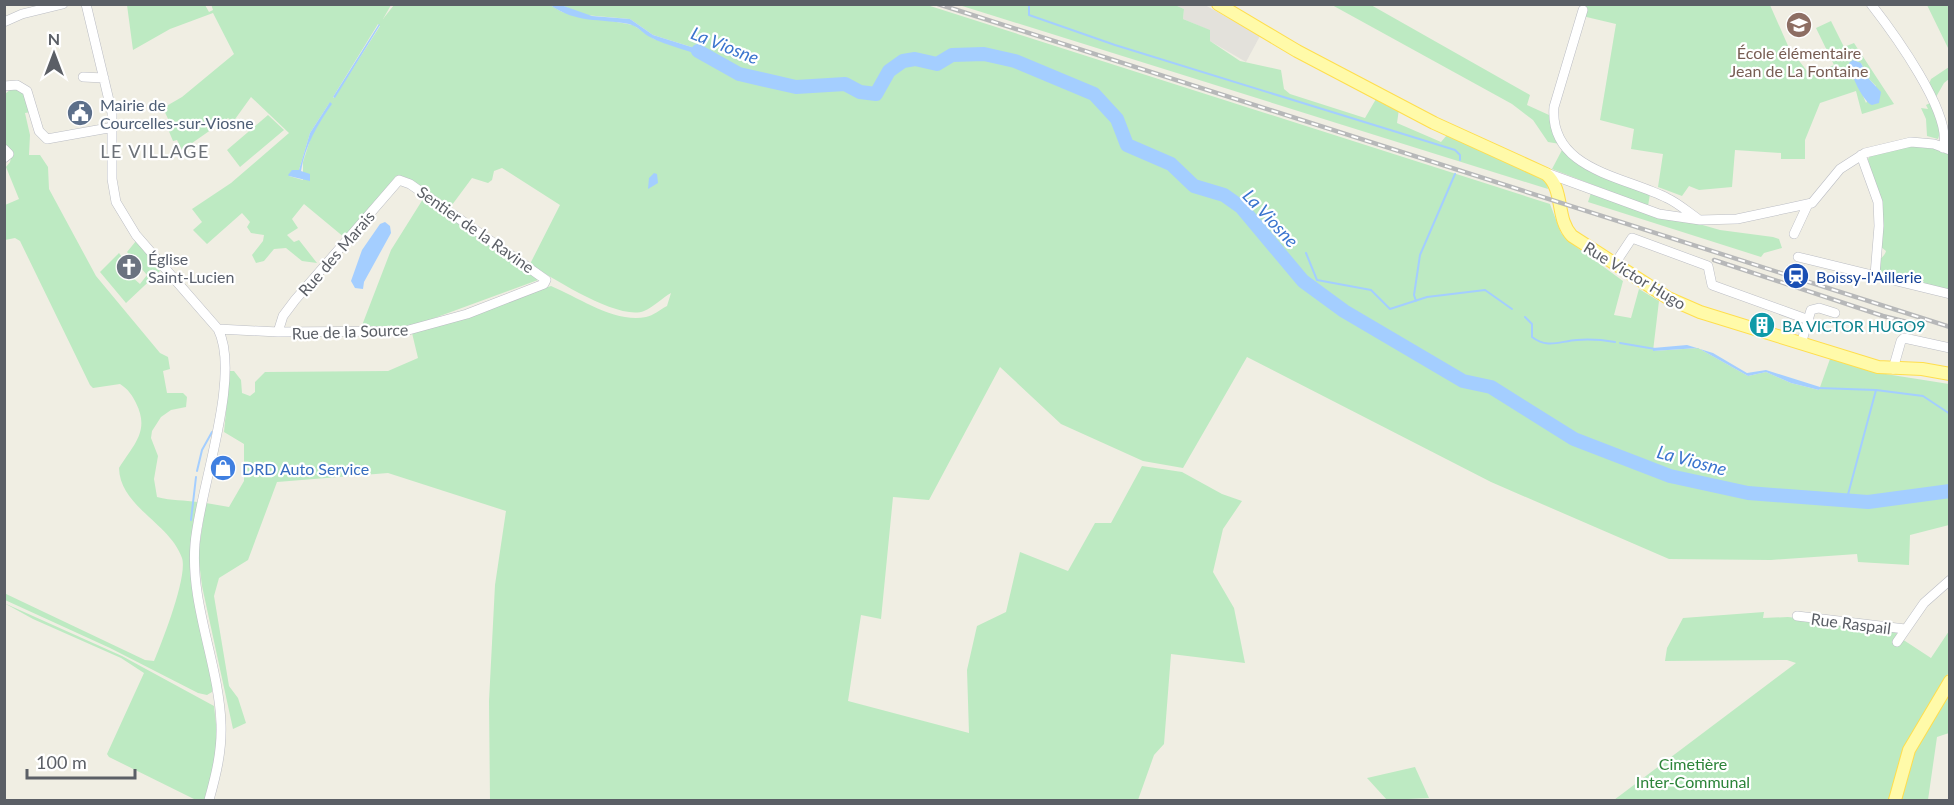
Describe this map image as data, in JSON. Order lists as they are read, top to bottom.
{
  "streets": {
    "main road": ["Rue Victor Hugo"],
    "street": [
      "Sentier de la Ravine",
      "Rue des Marais",
      "Rue de la Source",
      "Rue Raspail"
    ]
  },
  "crossings": [
    ["Sentier de la Ravine", "Rue des Marais"],
    ["Sentier de la Ravine", "Rue de la Source"],
    ["Rue des Marais", "Rue de la Source"]
  ],
  "districts": ["LE VILLAGE"],
  "water": ["La Viosne"],
  "parks": ["Cimetière Inter-Communal"],
  "places": {
    "school or university": ["École élémentaire Jean de La Fontaine"],
    "public building": ["Mairie de Courcelles-sur-Viosne"],
    "church": ["Église Saint-Lucien"],
    "station": ["Boissy-l'Aillerie"],
    "building": ["BA VICTOR HUGO9"],
    "shop": ["DRD Auto Service"]
  },
  "scale_bar": "100 m",
  "north": "top"
}
